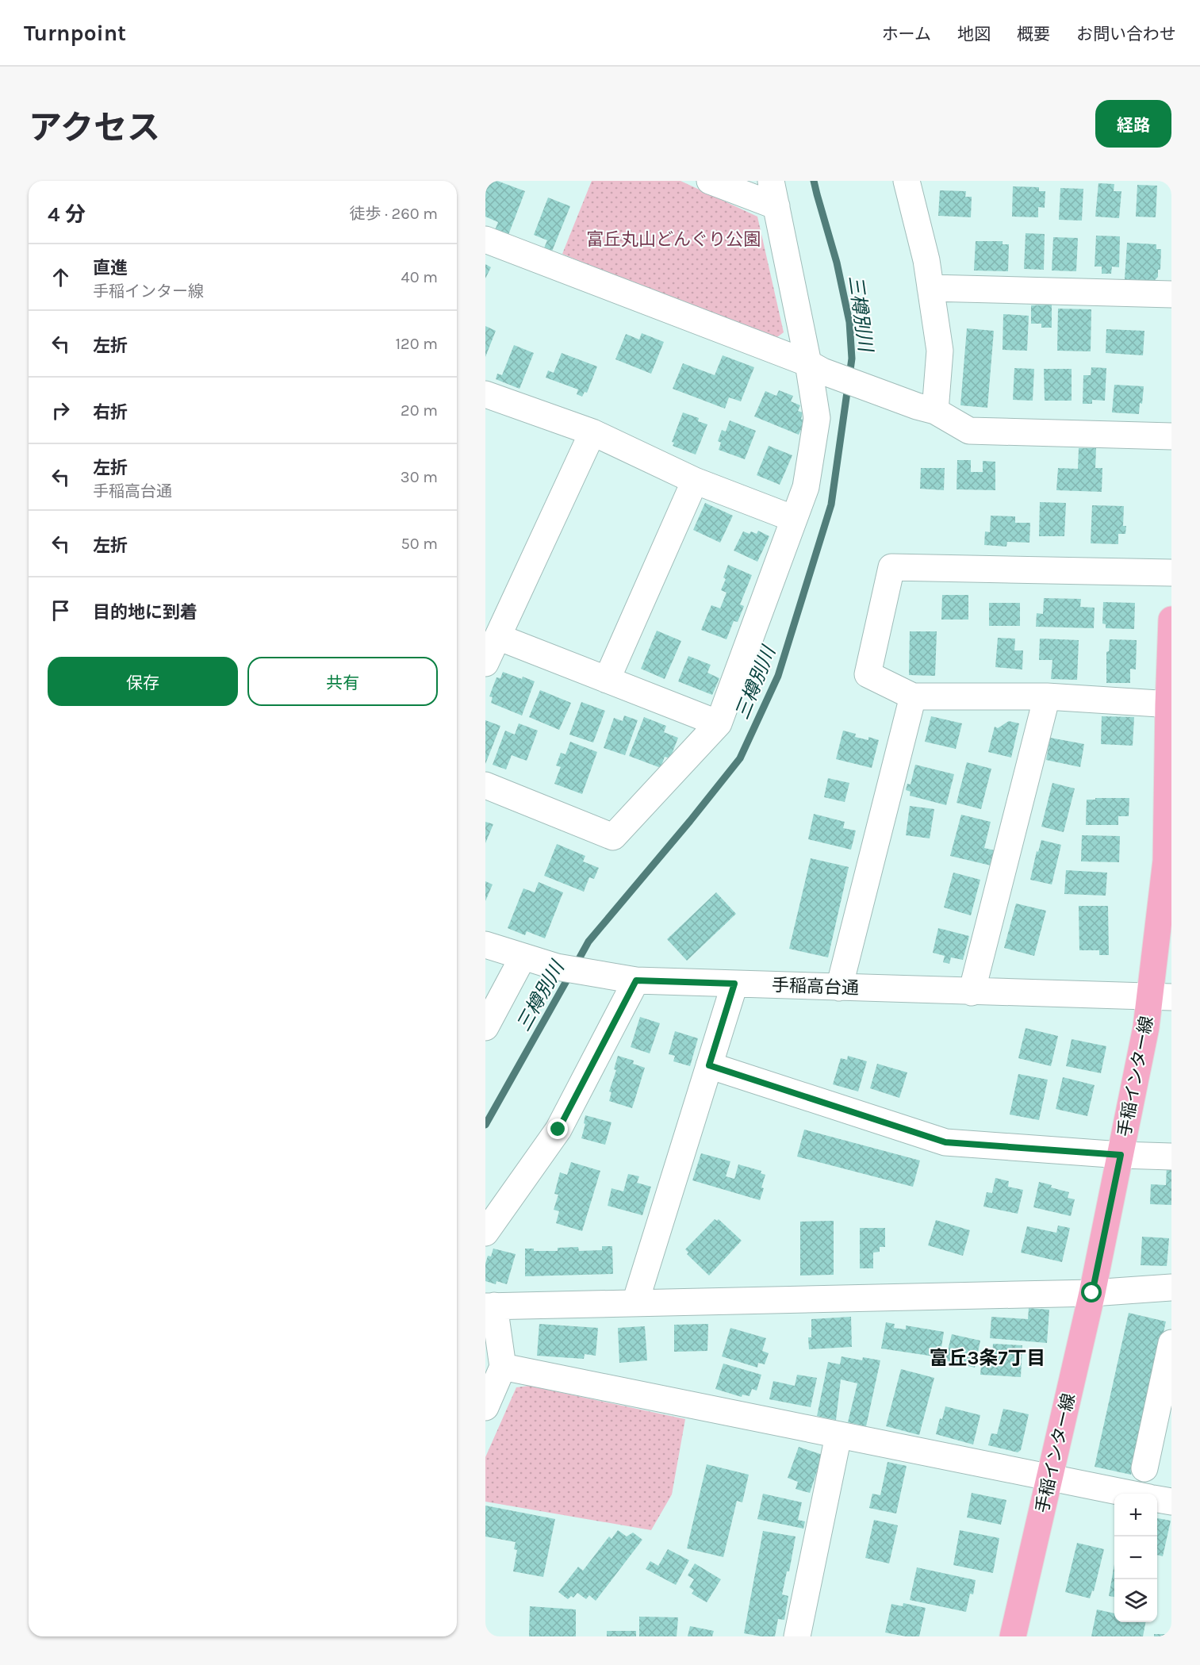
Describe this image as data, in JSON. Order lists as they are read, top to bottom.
{
  "streets": {
    "main road": ["手稲インター線"],
    "street": ["手稲高台通"]
  },
  "crossings": [
    ["手稲高台通", "手稲インター線"]
  ],
  "districts": ["富丘3条7丁目"],
  "water": ["三樽別川"],
  "parks": ["富丘丸山どんぐり公園"],
  "page": {
    "header": "Turnpoint",
    "nav": [
      "ホーム",
      "地図",
      "概要",
      "お問い合わせ"
    ],
    "title": "アクセス",
    "buttons": [
      "経路",
      ["保存", "共有"]
    ],
    "heading": ["4 分", "徒歩 · 260 m"],
    "list": [
      ["直進", "手稲インター線", "40 m"],
      ["左折", "120 m"],
      ["右折", "20 m"],
      ["左折", "手稲高台通", "30 m"],
      ["左折", "50 m"],
      "目的地に到着"
    ],
    "map_buttons": ["+", "−"]
  }
}
